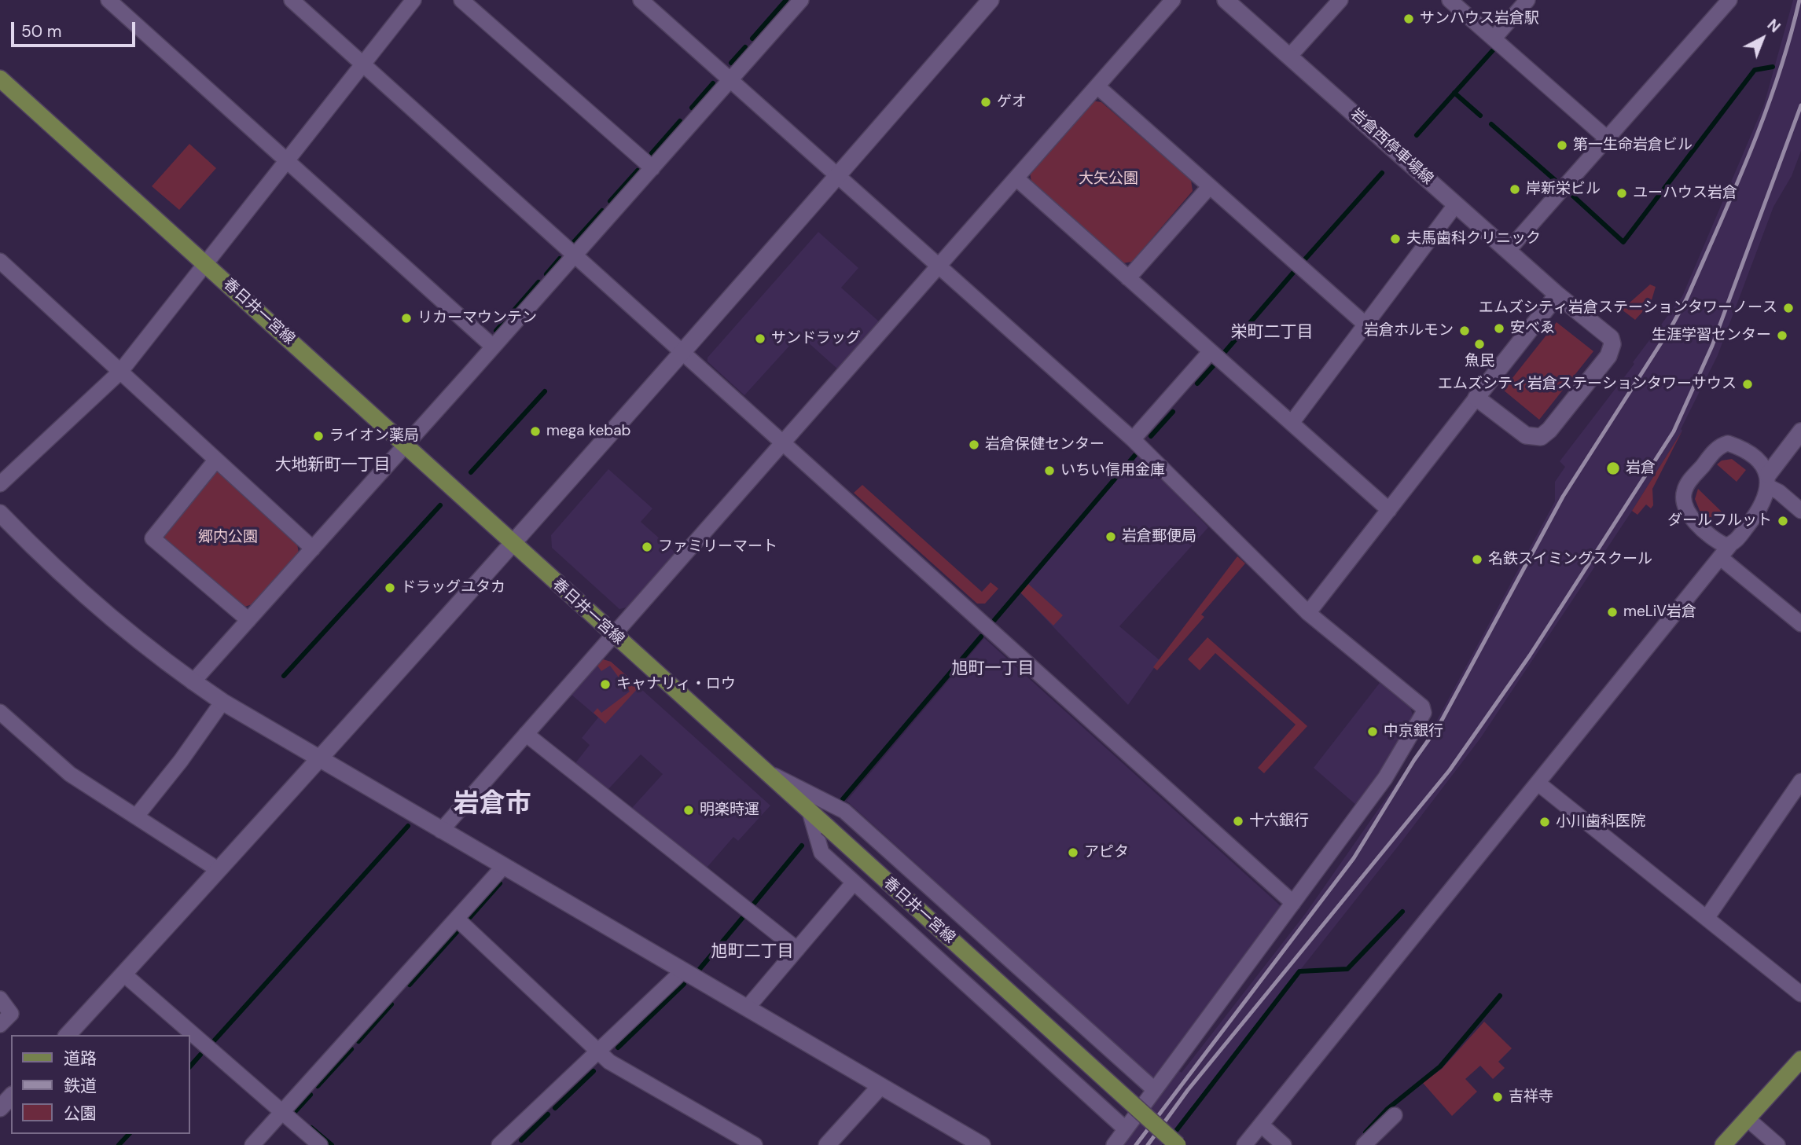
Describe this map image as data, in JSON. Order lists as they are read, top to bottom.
{
  "streets": {
    "main road": ["春日井一宮線"],
    "street": ["岩倉西停車場線"]
  },
  "districts": [
    "栄町二丁目",
    "大地新町一丁目",
    "旭町一丁目",
    "岩倉市",
    "旭町二丁目"
  ],
  "parks": ["大矢公園", "郷内公園"],
  "places": [
    "サンハウス岩倉駅",
    "ゲオ",
    "第一生命岩倉ビル",
    "岸新栄ビル",
    "ユーハウス岩倉",
    "夫馬歯科クリニック",
    "エムズシティ岩倉ステーションタワーノース",
    "リカーマウンテン",
    "安べゑ",
    "岩倉ホルモン",
    "生涯学習センター",
    "サンドラッグ",
    "魚民",
    "エムズシティ岩倉ステーションタワーサウス",
    "mega kebab",
    "ライオン薬局",
    "岩倉保健センター",
    "岩倉",
    "いちい信用金庫",
    "ダールフルット",
    "岩倉郵便局",
    "ファミリーマート",
    "名鉄スイミングスクール",
    "ドラッグユタカ",
    "meLiV岩倉",
    "キャナリィ・ロウ",
    "中京銀行",
    "明楽時運",
    "十六銀行",
    "小川歯科医院",
    "アピタ",
    "吉祥寺"
  ],
  "legend": ["道路", "鉄道", "公園"],
  "scale_bar": "50 m",
  "north": "top right"
}
